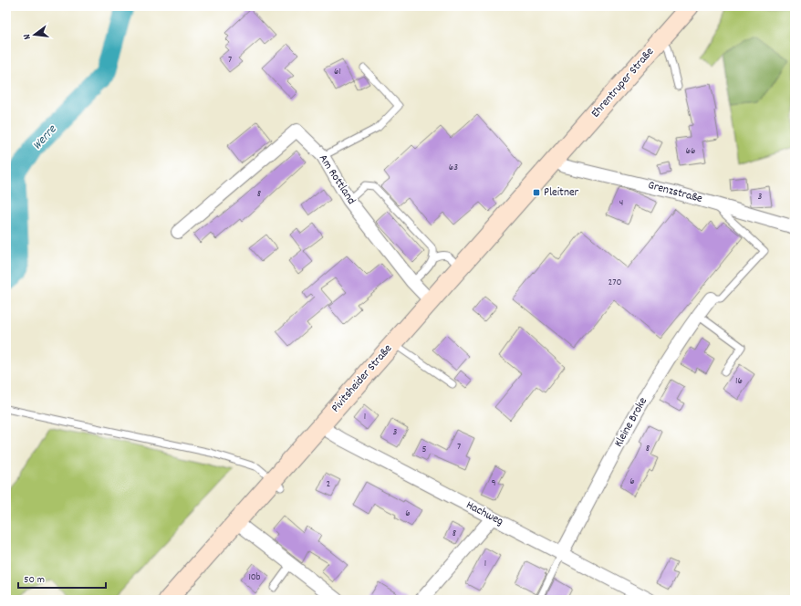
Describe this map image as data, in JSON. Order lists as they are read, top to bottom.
{
  "streets": {
    "main road": ["Ehrentruper Straße", "Pivitsheider Straße"],
    "street": [
      "Am Rottland",
      "Grenzstraße",
      "Kleine Broke",
      "Hachweg"
    ]
  },
  "crossings": [
    ["Ehrentruper Straße", "Grenzstraße"],
    ["Ehrentruper Straße", "Pivitsheider Straße"],
    ["Am Rottland", "Pivitsheider Straße"],
    ["Grenzstraße", "Pivitsheider Straße"],
    ["Pivitsheider Straße", "Hachweg"],
    ["Kleine Broke", "Hachweg"]
  ],
  "water": ["Werre"],
  "places": {
    "transit": ["Pleitner"]
  },
  "house_numbers": [
    "7",
    "61",
    "66",
    "63",
    "8",
    "3",
    "4",
    "270",
    "16",
    "1",
    "3",
    "7",
    "8",
    "5",
    "6",
    "9",
    "2",
    "6",
    "8",
    "1",
    "10b"
  ],
  "scale_bar": "50 m",
  "north": "left"
}
